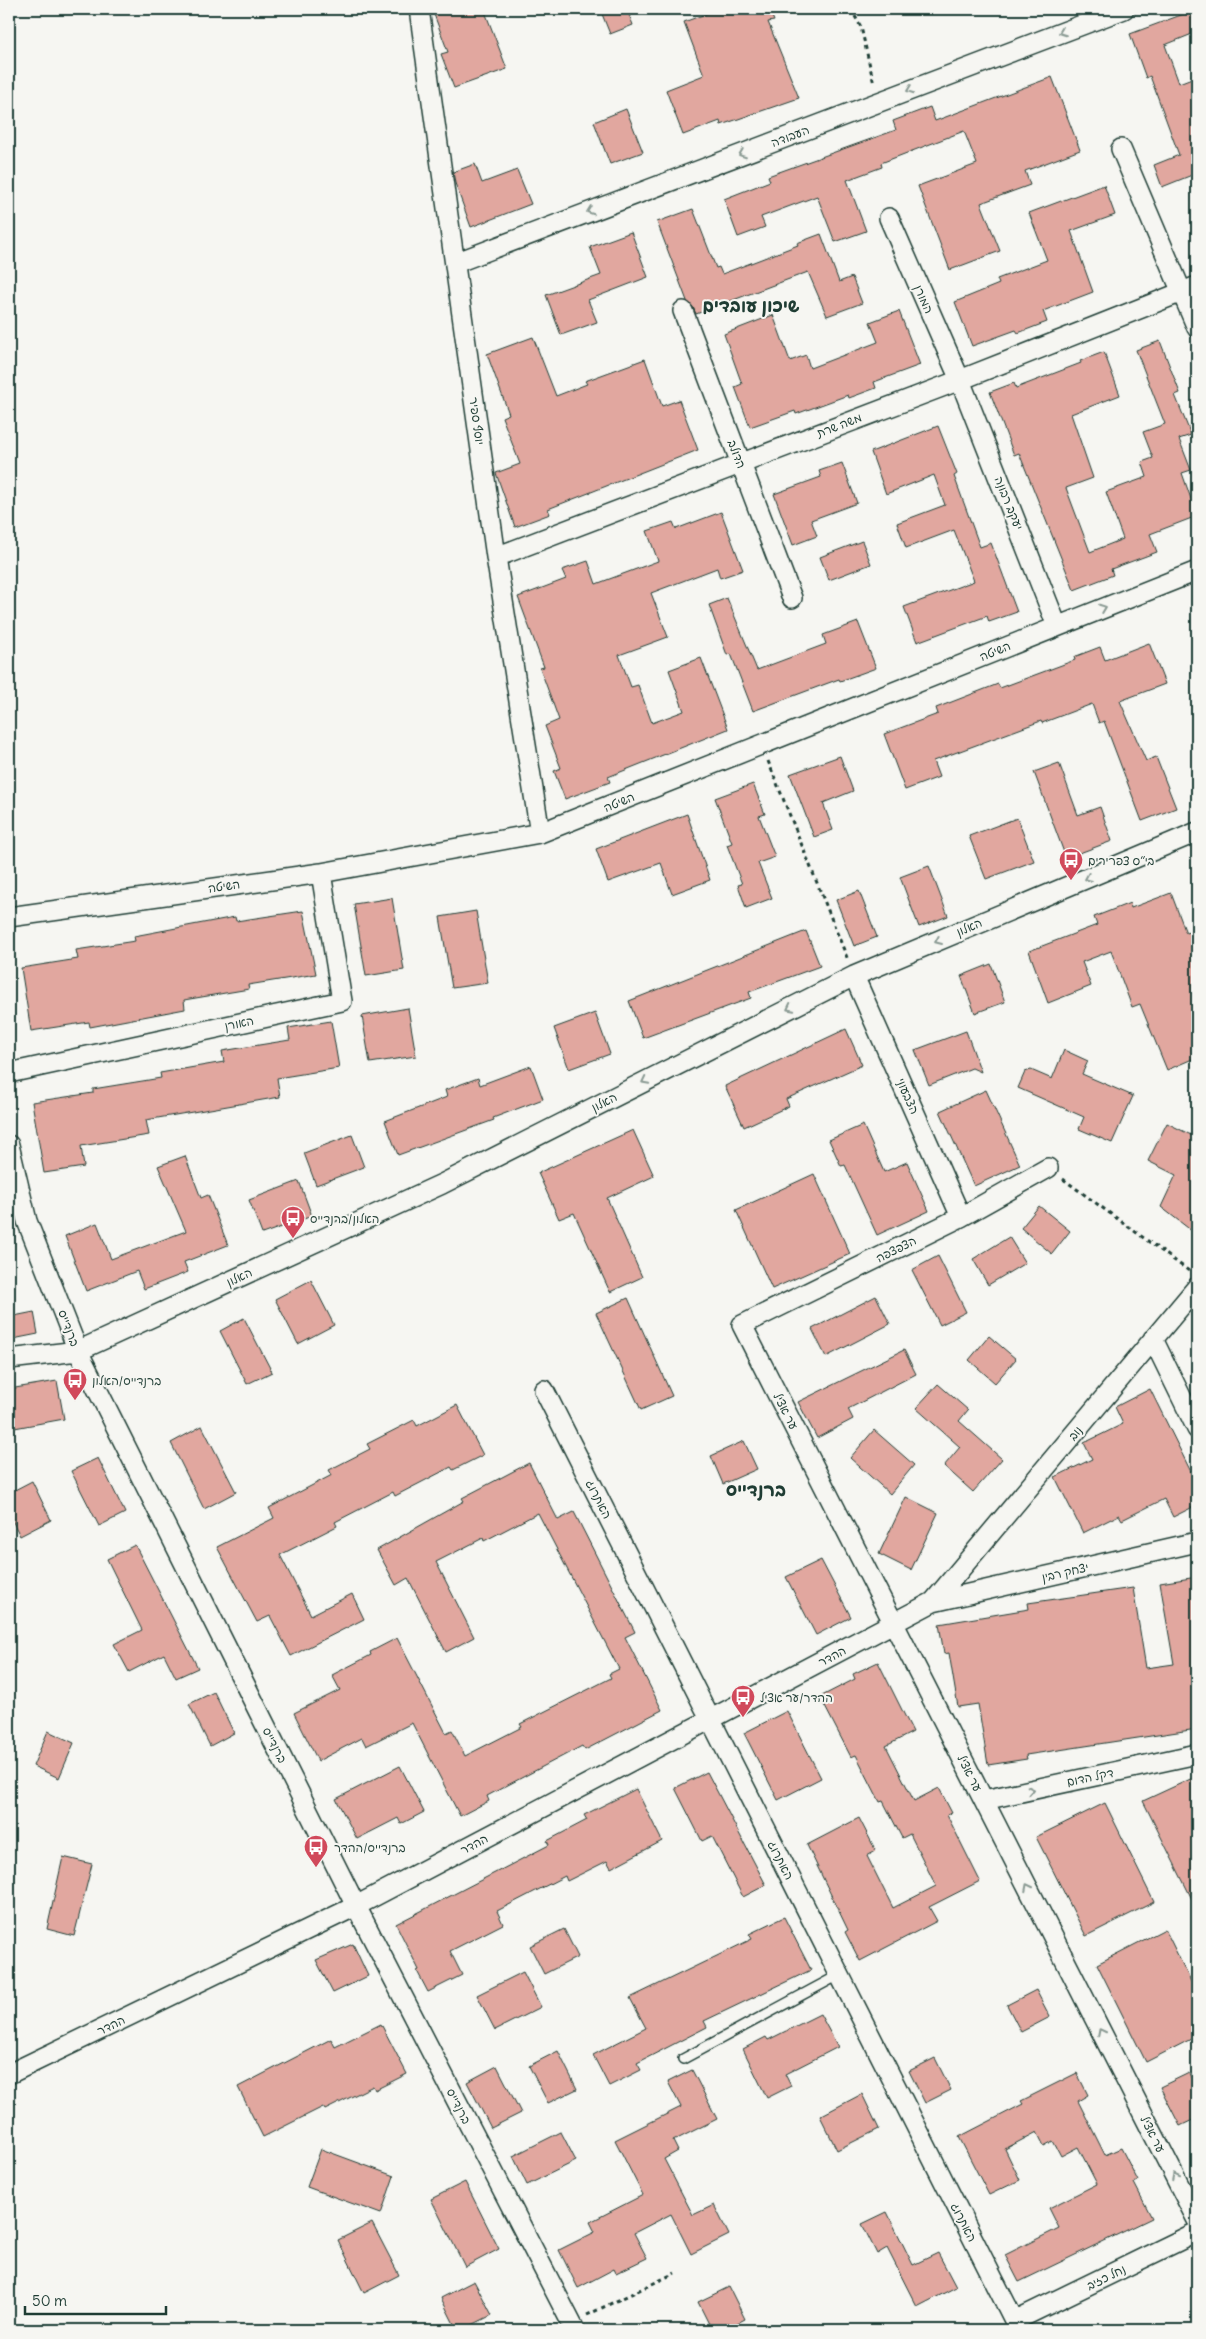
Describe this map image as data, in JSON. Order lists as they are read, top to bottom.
{
  "streets": {
    "street": [
      "העבודה",
      "המורן",
      "יוסף ספיר",
      "משה שרת",
      "הדולב",
      "יעקב רבונה",
      "השיטה",
      "האלון",
      "האורן",
      "הצבעוני",
      "הצפצפה",
      "ברנדייס",
      "ער אציל",
      "נוב",
      "האתרוג",
      "יצחק רבין",
      "ההדר",
      "דקל הדום",
      "נחל כזיב"
    ]
  },
  "crossings": [
    ["העבודה", "יוסף ספיר"],
    ["המורן", "משה שרת"],
    ["המורן", "יעקב רבונה"],
    ["יוסף ספיר", "משה שרת"],
    ["יוסף ספיר", "השיטה"],
    ["משה שרת", "הדולב"],
    ["משה שרת", "יעקב רבונה"],
    ["יעקב רבונה", "השיטה"],
    ["השיטה", "האורן"],
    ["האלון", "הצבעוני"],
    ["האלון", "ברנדייס"],
    ["הצבעוני", "הצפצפה"],
    ["הצפצפה", "ער אציל"],
    ["ברנדייס", "ההדר"],
    ["ער אציל", "ההדר"],
    ["ער אציל", "דקל הדום"],
    ["נוב", "יצחק רבין"],
    ["נוב", "ההדר"],
    ["האתרוג", "ההדר"],
    ["האתרוג", "נחל כזיב"],
    ["יצחק רבין", "ההדר"]
  ],
  "one_way": [
    "העבודה",
    "האלון",
    "ער אציל",
    "דקל הדום"
  ],
  "districts": ["שיכון עובדים", "ברנדייס"],
  "places": {
    "bus stop": [
      "בי״ס צפרירים",
      "האלון/ברנדייס",
      "ברנדייס/האלון",
      "ההדר/ער אציל",
      "ברנדייס/ההדר"
    ]
  },
  "scale_bar": "50 m"
}
